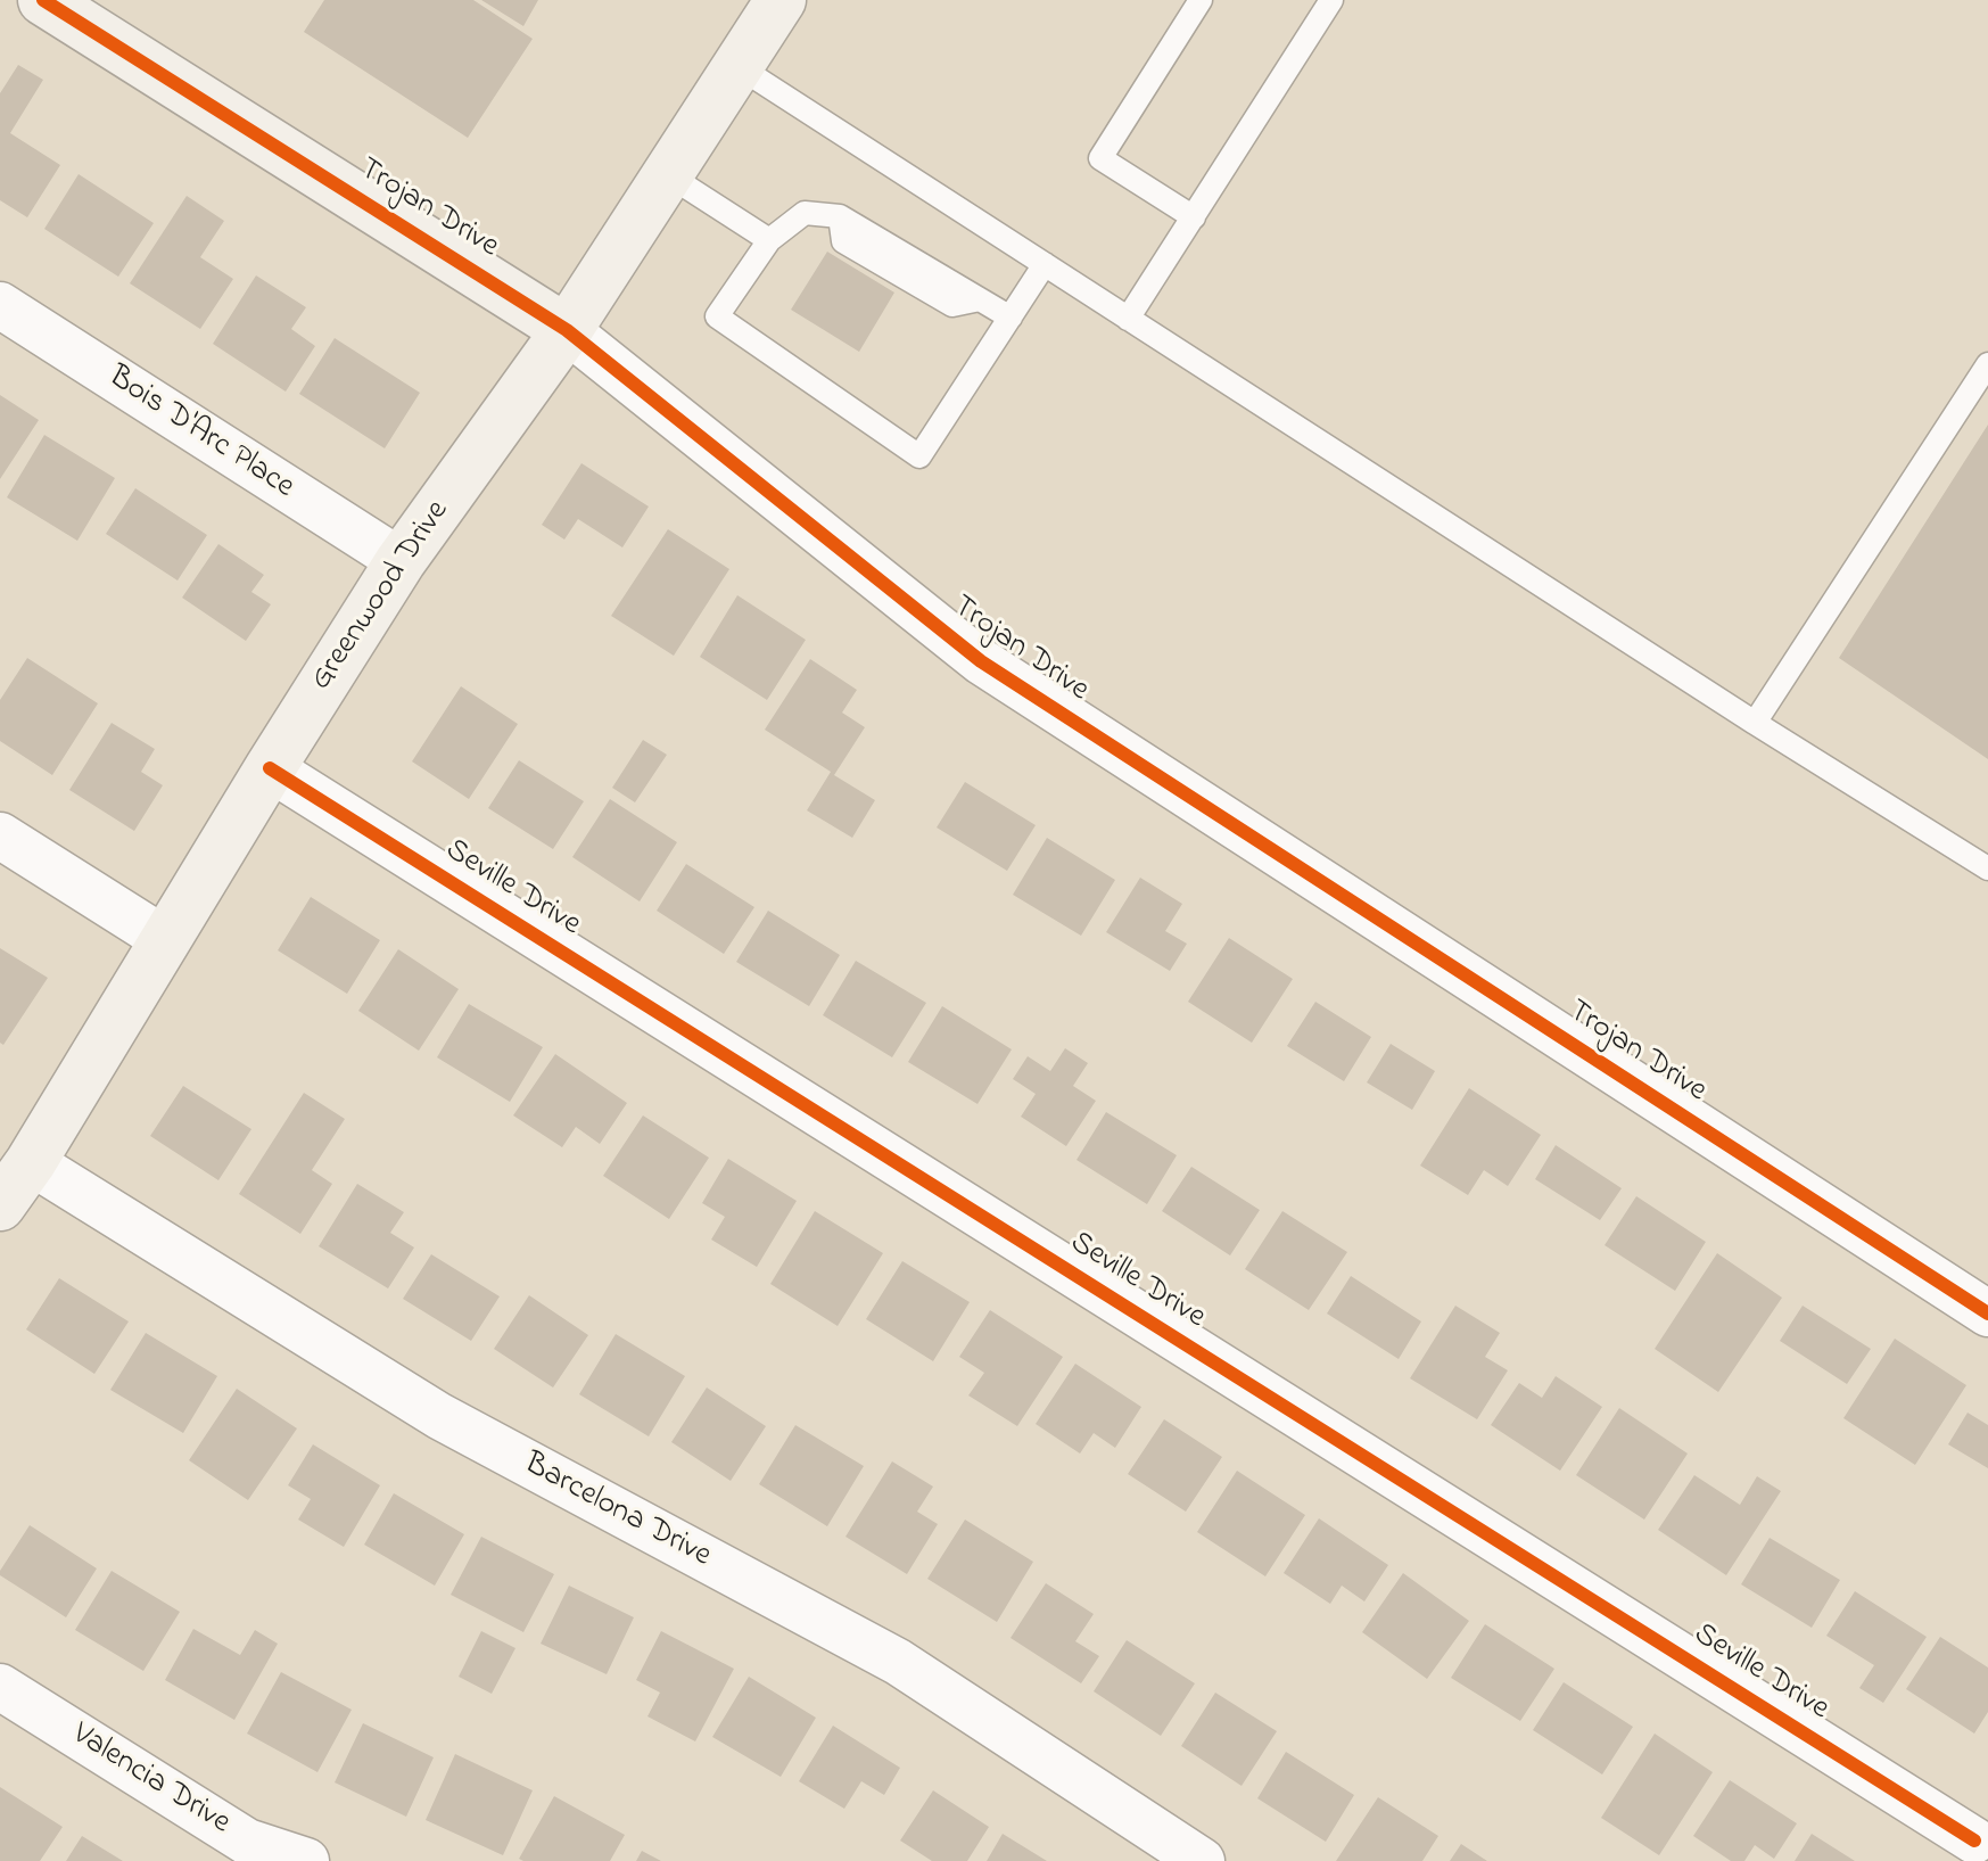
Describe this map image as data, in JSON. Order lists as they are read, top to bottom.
{
  "streets": {
    "main road": ["Trojan Drive", "Greenwood Drive"],
    "street": [
      "Bois D'Arc Place",
      "Seville Drive",
      "Barcelona Drive",
      "Valencia Drive"
    ]
  },
  "crossings": [
    ["Trojan Drive", "Greenwood Drive"],
    ["Bois D'Arc Place", "Greenwood Drive"],
    ["Greenwood Drive", "Seville Drive"],
    ["Greenwood Drive", "Barcelona Drive"]
  ]
}
